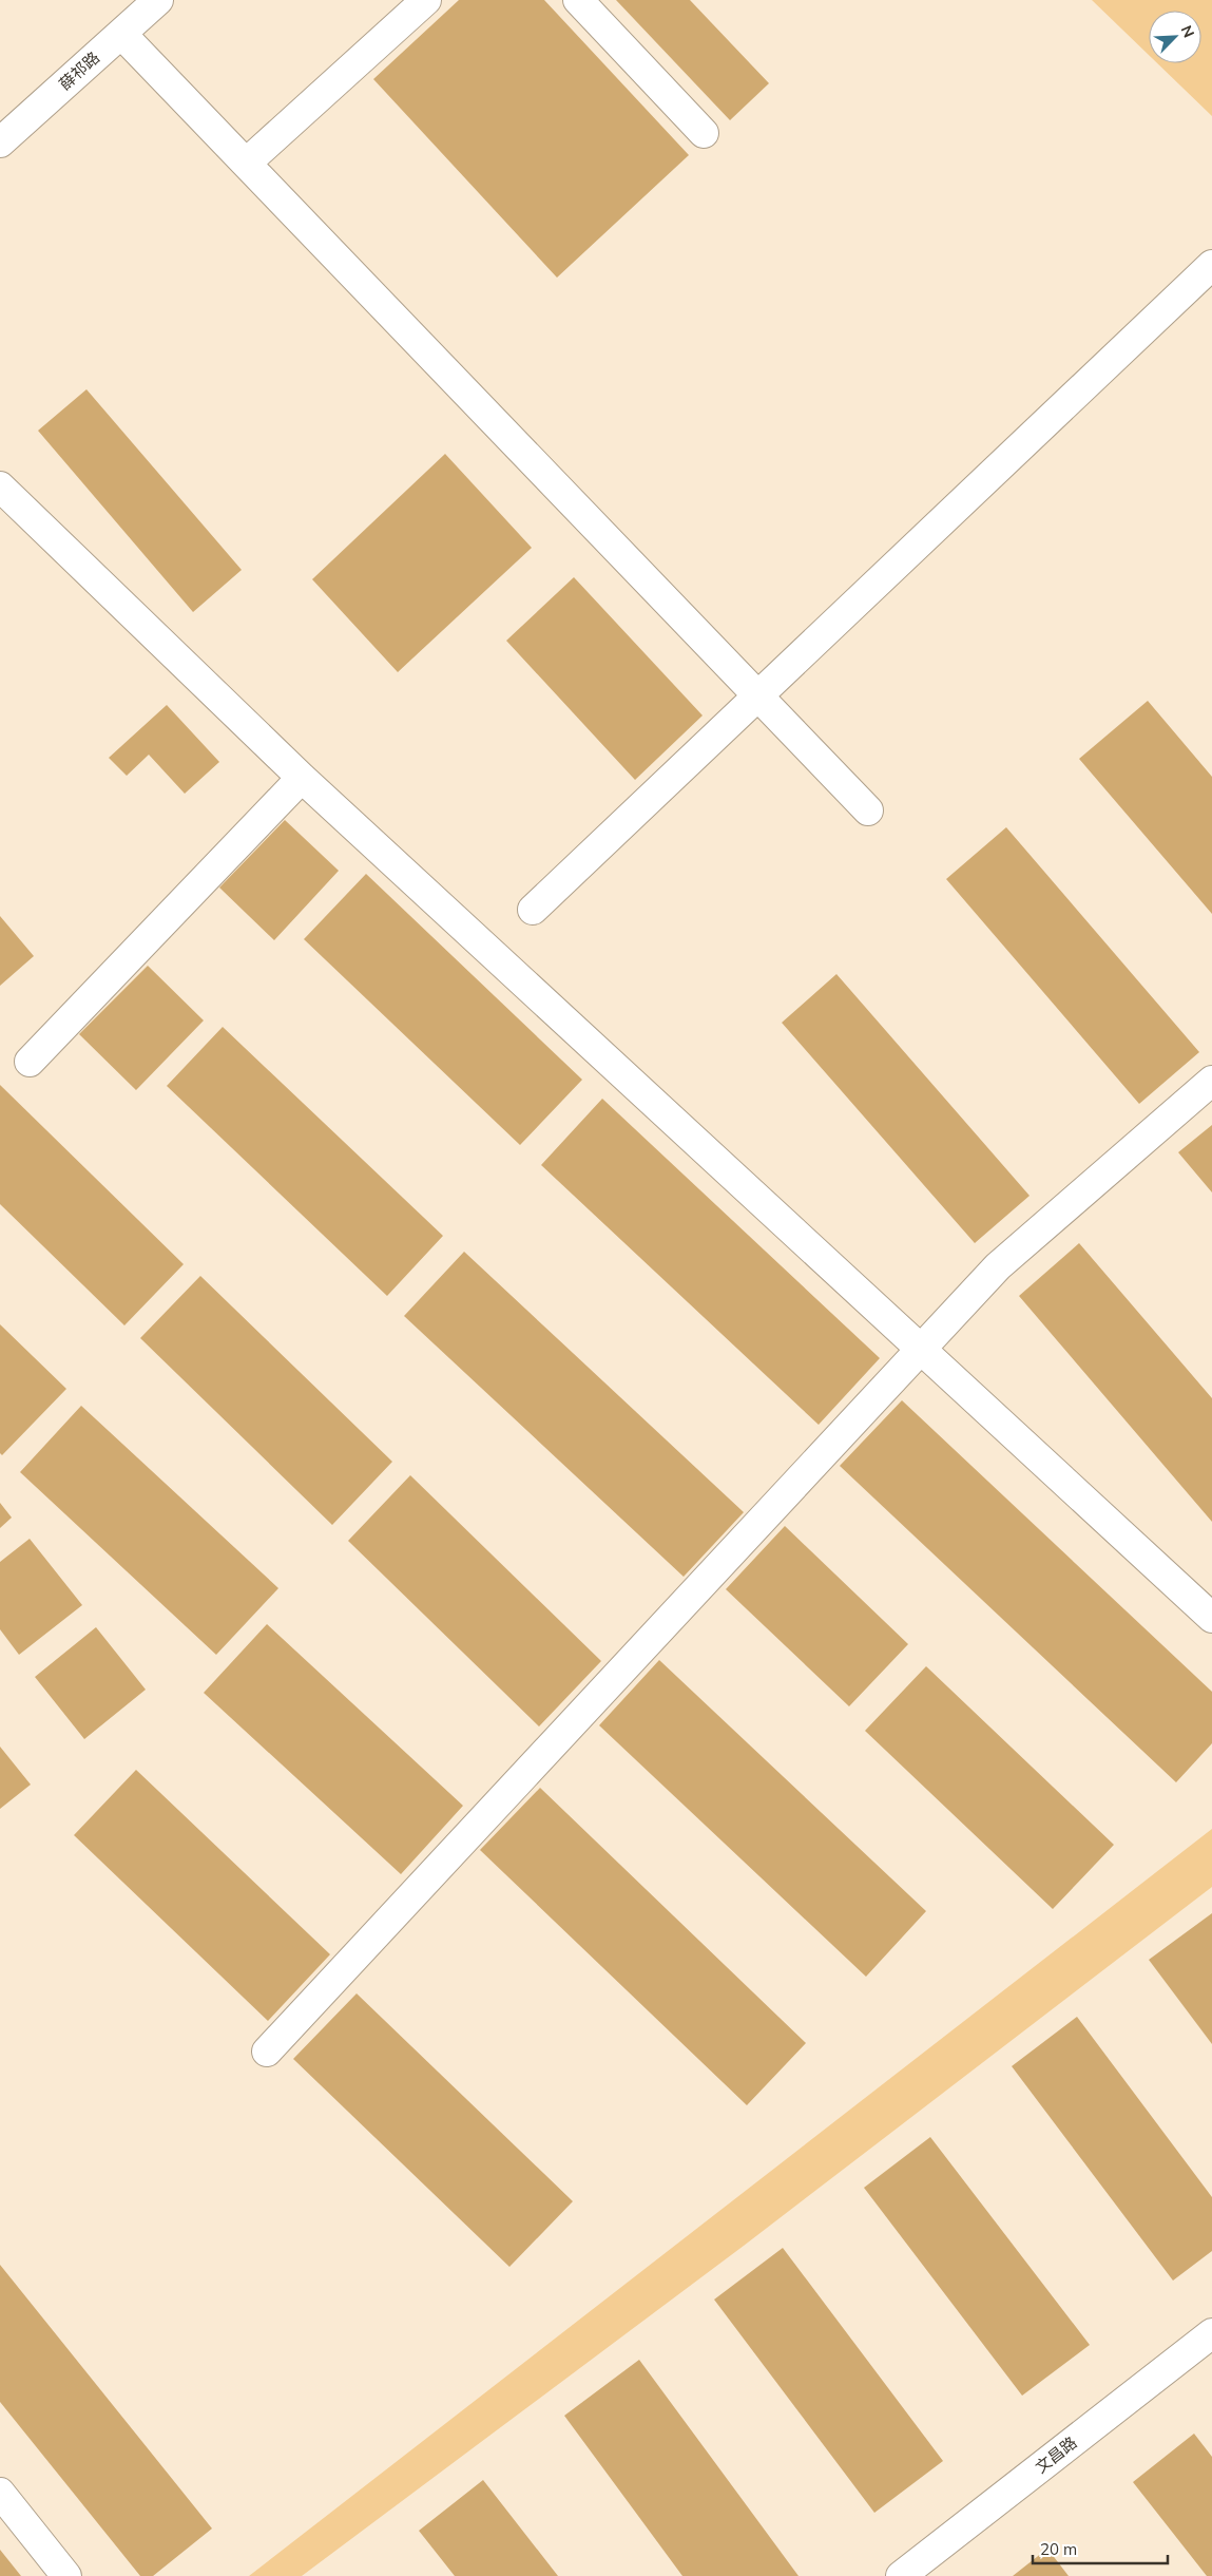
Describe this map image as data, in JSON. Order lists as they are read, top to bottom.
{
  "streets": {
    "street": ["薛祁路", "文昌路"]
  },
  "scale_bar": "20 m",
  "north": "top right"
}
